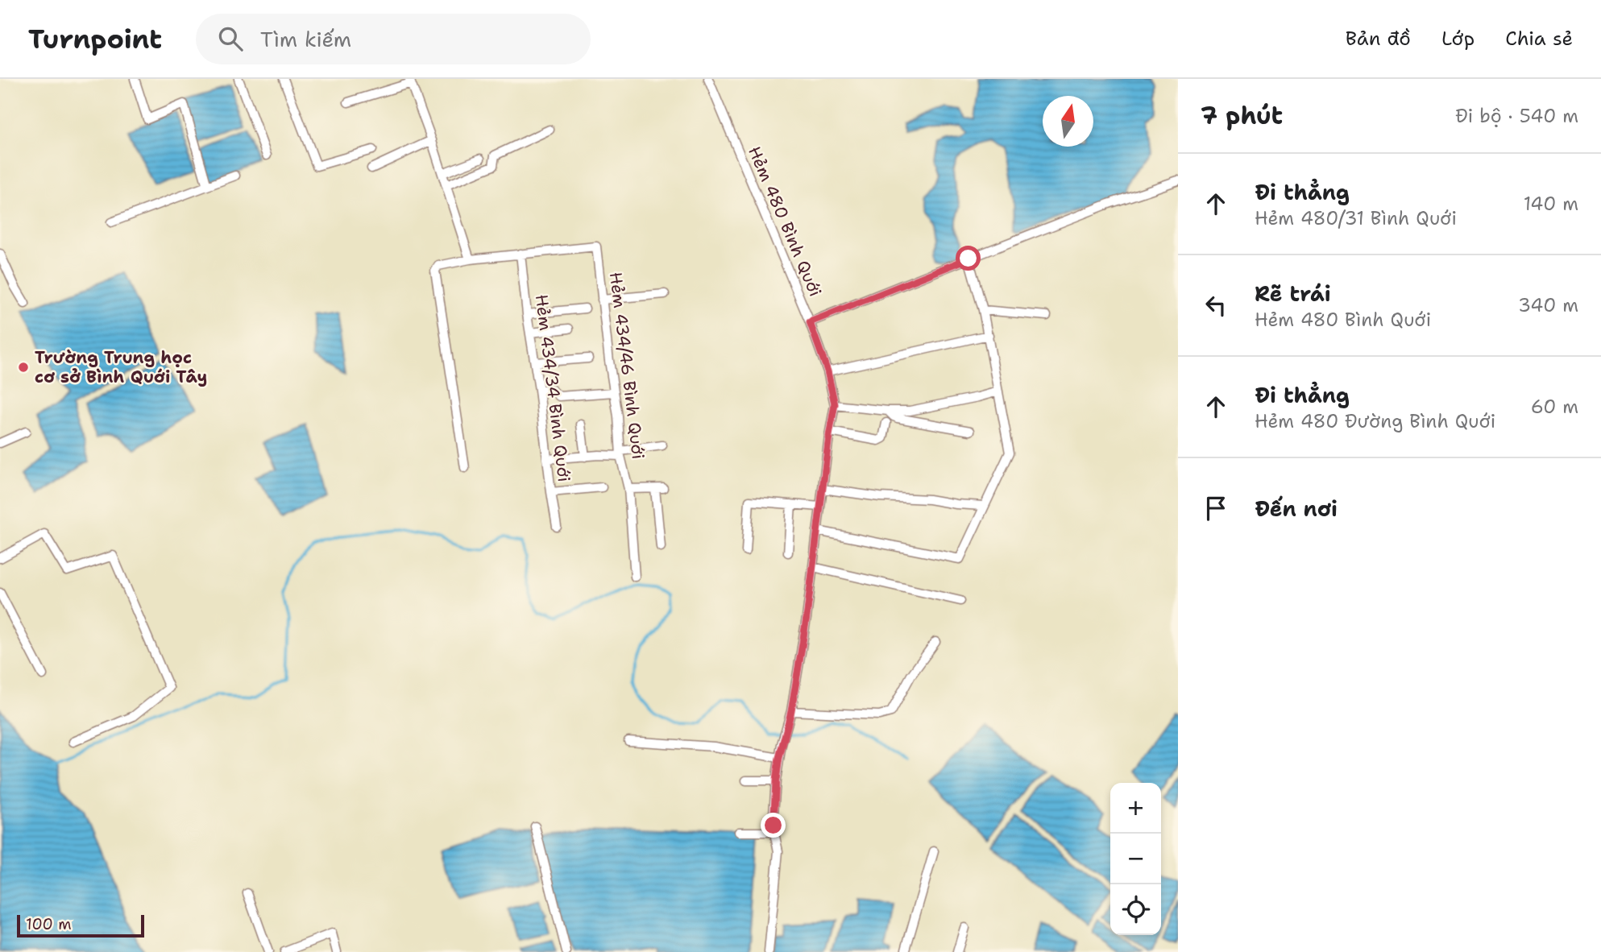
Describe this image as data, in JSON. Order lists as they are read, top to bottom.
{
  "streets": {
    "street": ["Hẻm 480 Bình Quới", "Hẻm 434/46 Bình Quới", "Hẻm 434/34 Bình Quới"]
  },
  "crossings": [
    ["Hẻm 434/46 Bình Quới", "Hẻm 434/34 Bình Quới"]
  ],
  "places": ["Trường Trung học cơ sở Bình Quới Tây"],
  "scale_bar": "100 m",
  "north": "top",
  "page": {
    "header": "Turnpoint",
    "search": "Tìm kiếm",
    "nav": ["Bản đồ", "Lớp", "Chia sẻ"],
    "heading": ["7 phút", "Đi bộ · 540 m"],
    "list": [
      ["Đi thẳng", "Hẻm 480/31 Bình Quới", "140 m"],
      ["Rẽ trái", "Hẻm 480 Bình Quới", "340 m"],
      ["Đi thẳng", "Hẻm 480 Đường Bình Quới", "60 m"],
      "Đến nơi"
    ],
    "map_buttons": ["+", "−"],
    "scale": "100 m"
  }
}
